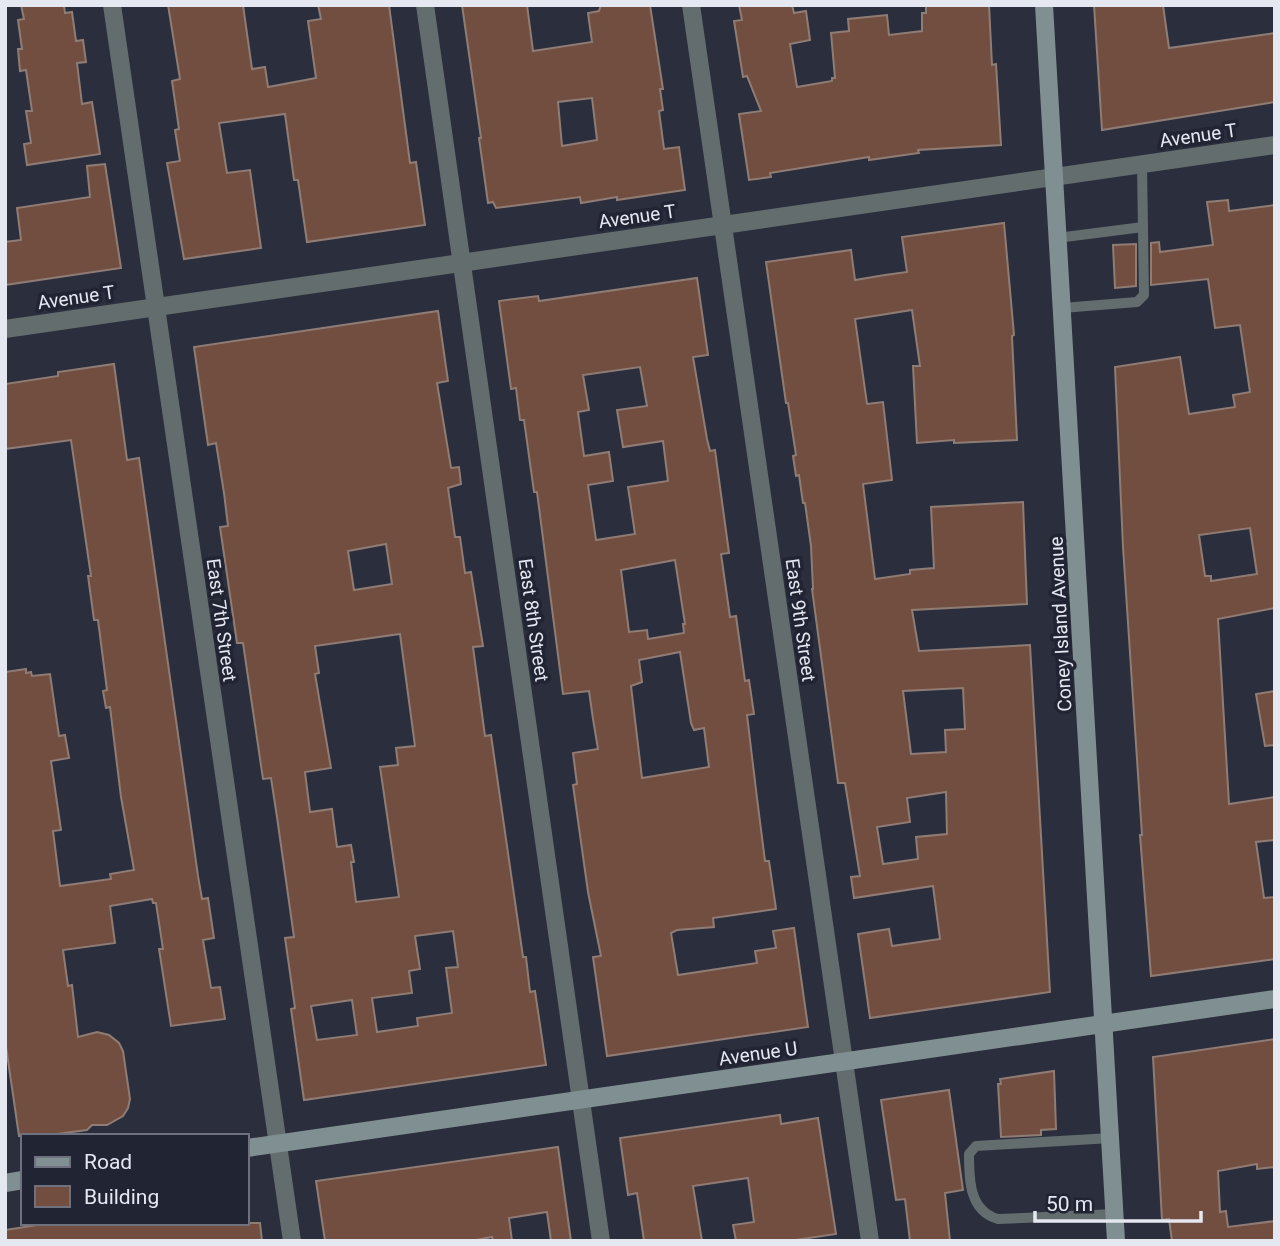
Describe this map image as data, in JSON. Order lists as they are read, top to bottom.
{
  "streets": {
    "main road": ["Coney Island Avenue", "Avenue U"],
    "street": [
      "Avenue T",
      "East 7th Street",
      "East 8th Street",
      "East 9th Street"
    ]
  },
  "crossings": [
    ["Avenue T", "East 7th Street"],
    ["Avenue T", "East 8th Street"],
    ["Avenue T", "East 9th Street"],
    ["Avenue T", "Coney Island Avenue"],
    ["East 7th Street", "Avenue U"],
    ["East 8th Street", "Avenue U"],
    ["East 9th Street", "Avenue U"],
    ["Coney Island Avenue", "Avenue U"]
  ],
  "legend": ["Road", "Building"],
  "scale_bar": "50 m"
}
